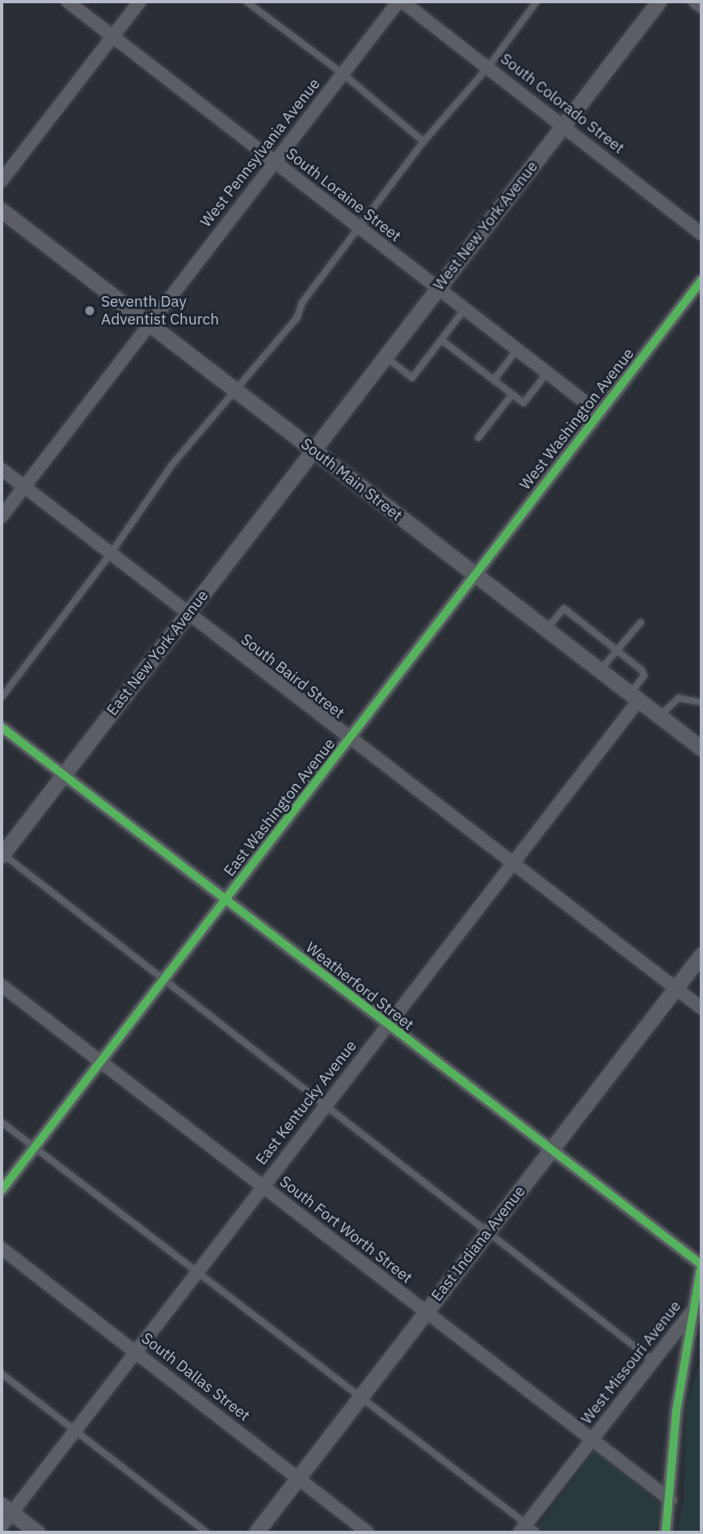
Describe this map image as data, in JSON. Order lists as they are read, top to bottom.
{
  "streets": {
    "street": [
      "South Colorado Street",
      "West Pennsylvania Avenue",
      "South Loraine Street",
      "West New York Avenue",
      "West Washington Avenue",
      "South Main Street",
      "East New York Avenue",
      "South Baird Street",
      "East Washington Avenue",
      "Weatherford Street",
      "East Kentucky Avenue",
      "South Fort Worth Street",
      "East Indiana Avenue",
      "West Missouri Avenue",
      "South Dallas Street"
    ]
  },
  "crossings": [
    ["South Colorado Street", "West Pennsylvania Avenue"],
    ["South Colorado Street", "West New York Avenue"],
    ["West Pennsylvania Avenue", "South Loraine Street"],
    ["West Pennsylvania Avenue", "South Main Street"],
    ["West Pennsylvania Avenue", "South Baird Street"],
    ["South Loraine Street", "West New York Avenue"],
    ["South Loraine Street", "West Washington Avenue"],
    ["West New York Avenue", "South Main Street"],
    ["West New York Avenue", "East New York Avenue"],
    ["West Washington Avenue", "South Main Street"],
    ["West Washington Avenue", "East Washington Avenue"],
    ["South Main Street", "East New York Avenue"],
    ["South Main Street", "East Washington Avenue"],
    ["South Main Street", "East Kentucky Avenue"],
    ["East New York Avenue", "South Baird Street"],
    ["East New York Avenue", "Weatherford Street"],
    ["South Baird Street", "East Washington Avenue"],
    ["South Baird Street", "East Kentucky Avenue"],
    ["South Baird Street", "East Indiana Avenue"],
    ["East Washington Avenue", "Weatherford Street"],
    ["East Washington Avenue", "South Fort Worth Street"],
    ["Weatherford Street", "East Kentucky Avenue"],
    ["Weatherford Street", "East Indiana Avenue"],
    ["East Kentucky Avenue", "South Fort Worth Street"],
    ["East Kentucky Avenue", "South Dallas Street"],
    ["South Fort Worth Street", "East Indiana Avenue"],
    ["South Fort Worth Street", "West Missouri Avenue"],
    ["East Indiana Avenue", "South Dallas Street"]
  ],
  "places": ["Seventh Day Adventist Church"]
}
